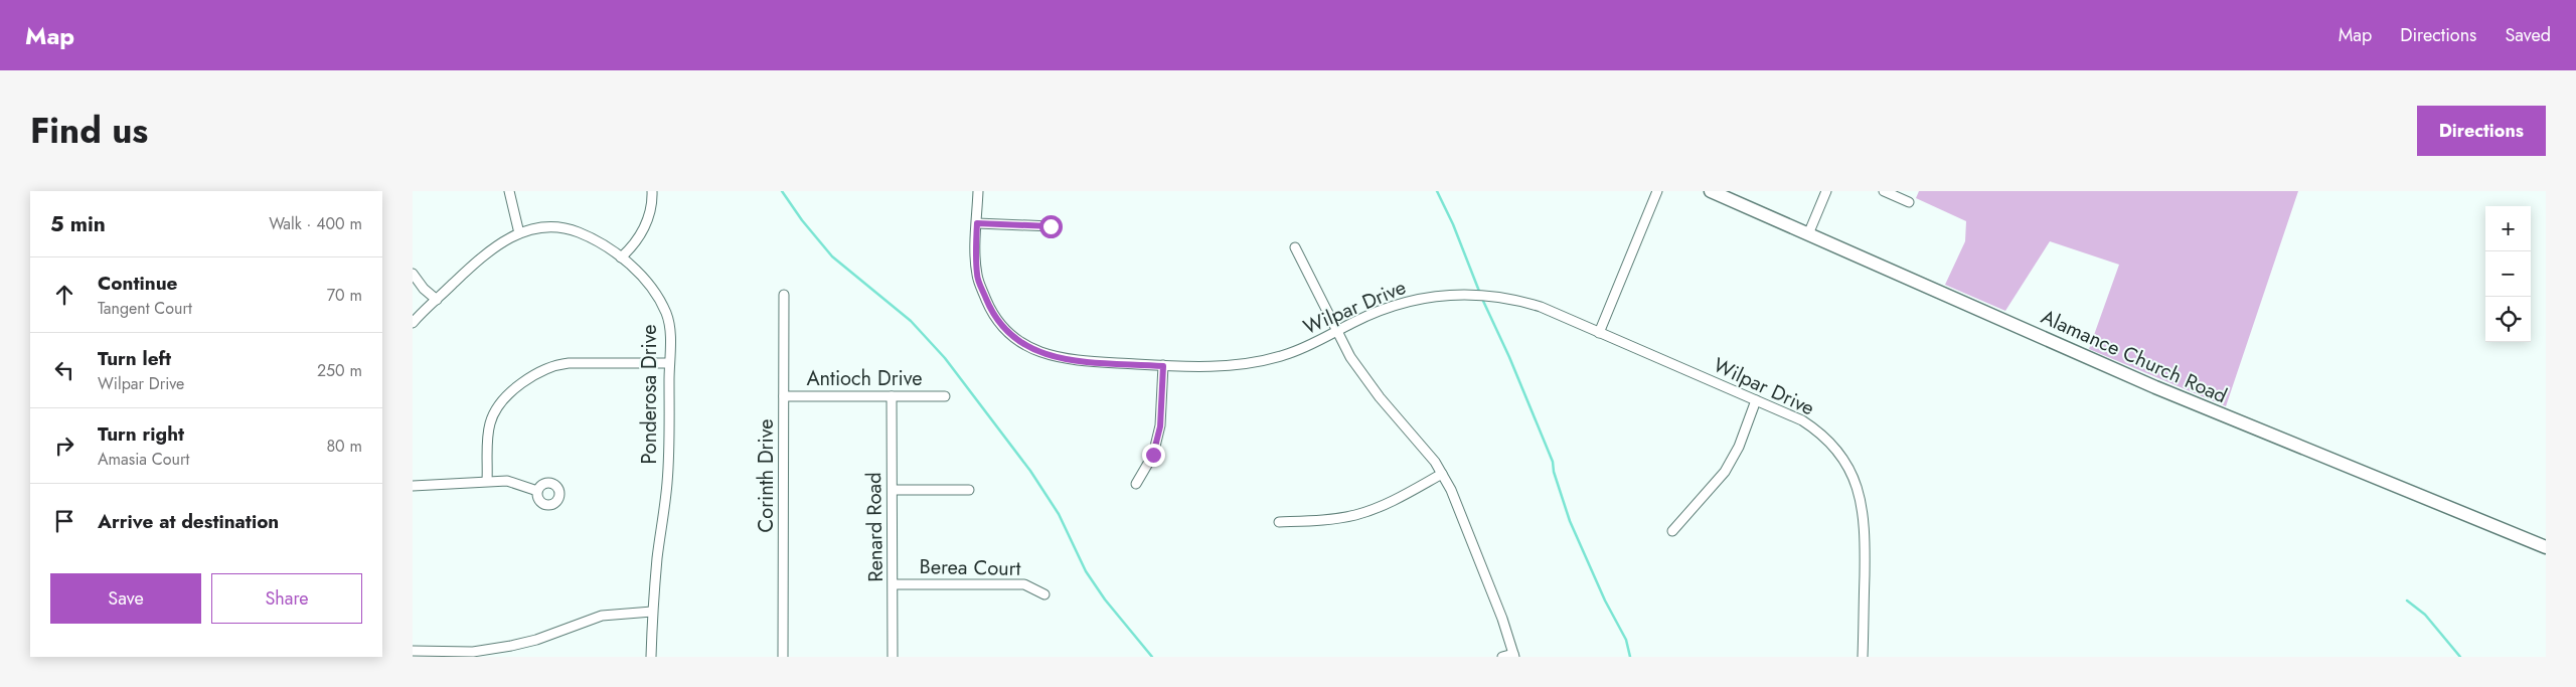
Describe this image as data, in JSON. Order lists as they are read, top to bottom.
{
  "streets": {
    "main road": ["Alamance Church Road"],
    "street": [
      "Wilpar Drive",
      "Antioch Drive",
      "Ponderosa Drive",
      "Corinth Drive",
      "Renard Road",
      "Berea Court"
    ]
  },
  "crossings": [
    ["Antioch Drive", "Corinth Drive"],
    ["Antioch Drive", "Renard Road"],
    ["Renard Road", "Berea Court"]
  ],
  "page": {
    "header": "Map",
    "nav": ["Map", "Directions", "Saved"],
    "title": "Find us",
    "buttons": [
      "Directions",
      ["Save", "Share"]
    ],
    "heading": ["5 min", "Walk · 400 m"],
    "map_buttons": ["+", "−"],
    "list": [
      ["Continue", "Tangent Court", "70 m"],
      ["Turn left", "Wilpar Drive", "250 m"],
      ["Turn right", "Amasia Court", "80 m"],
      "Arrive at destination"
    ]
  }
}
